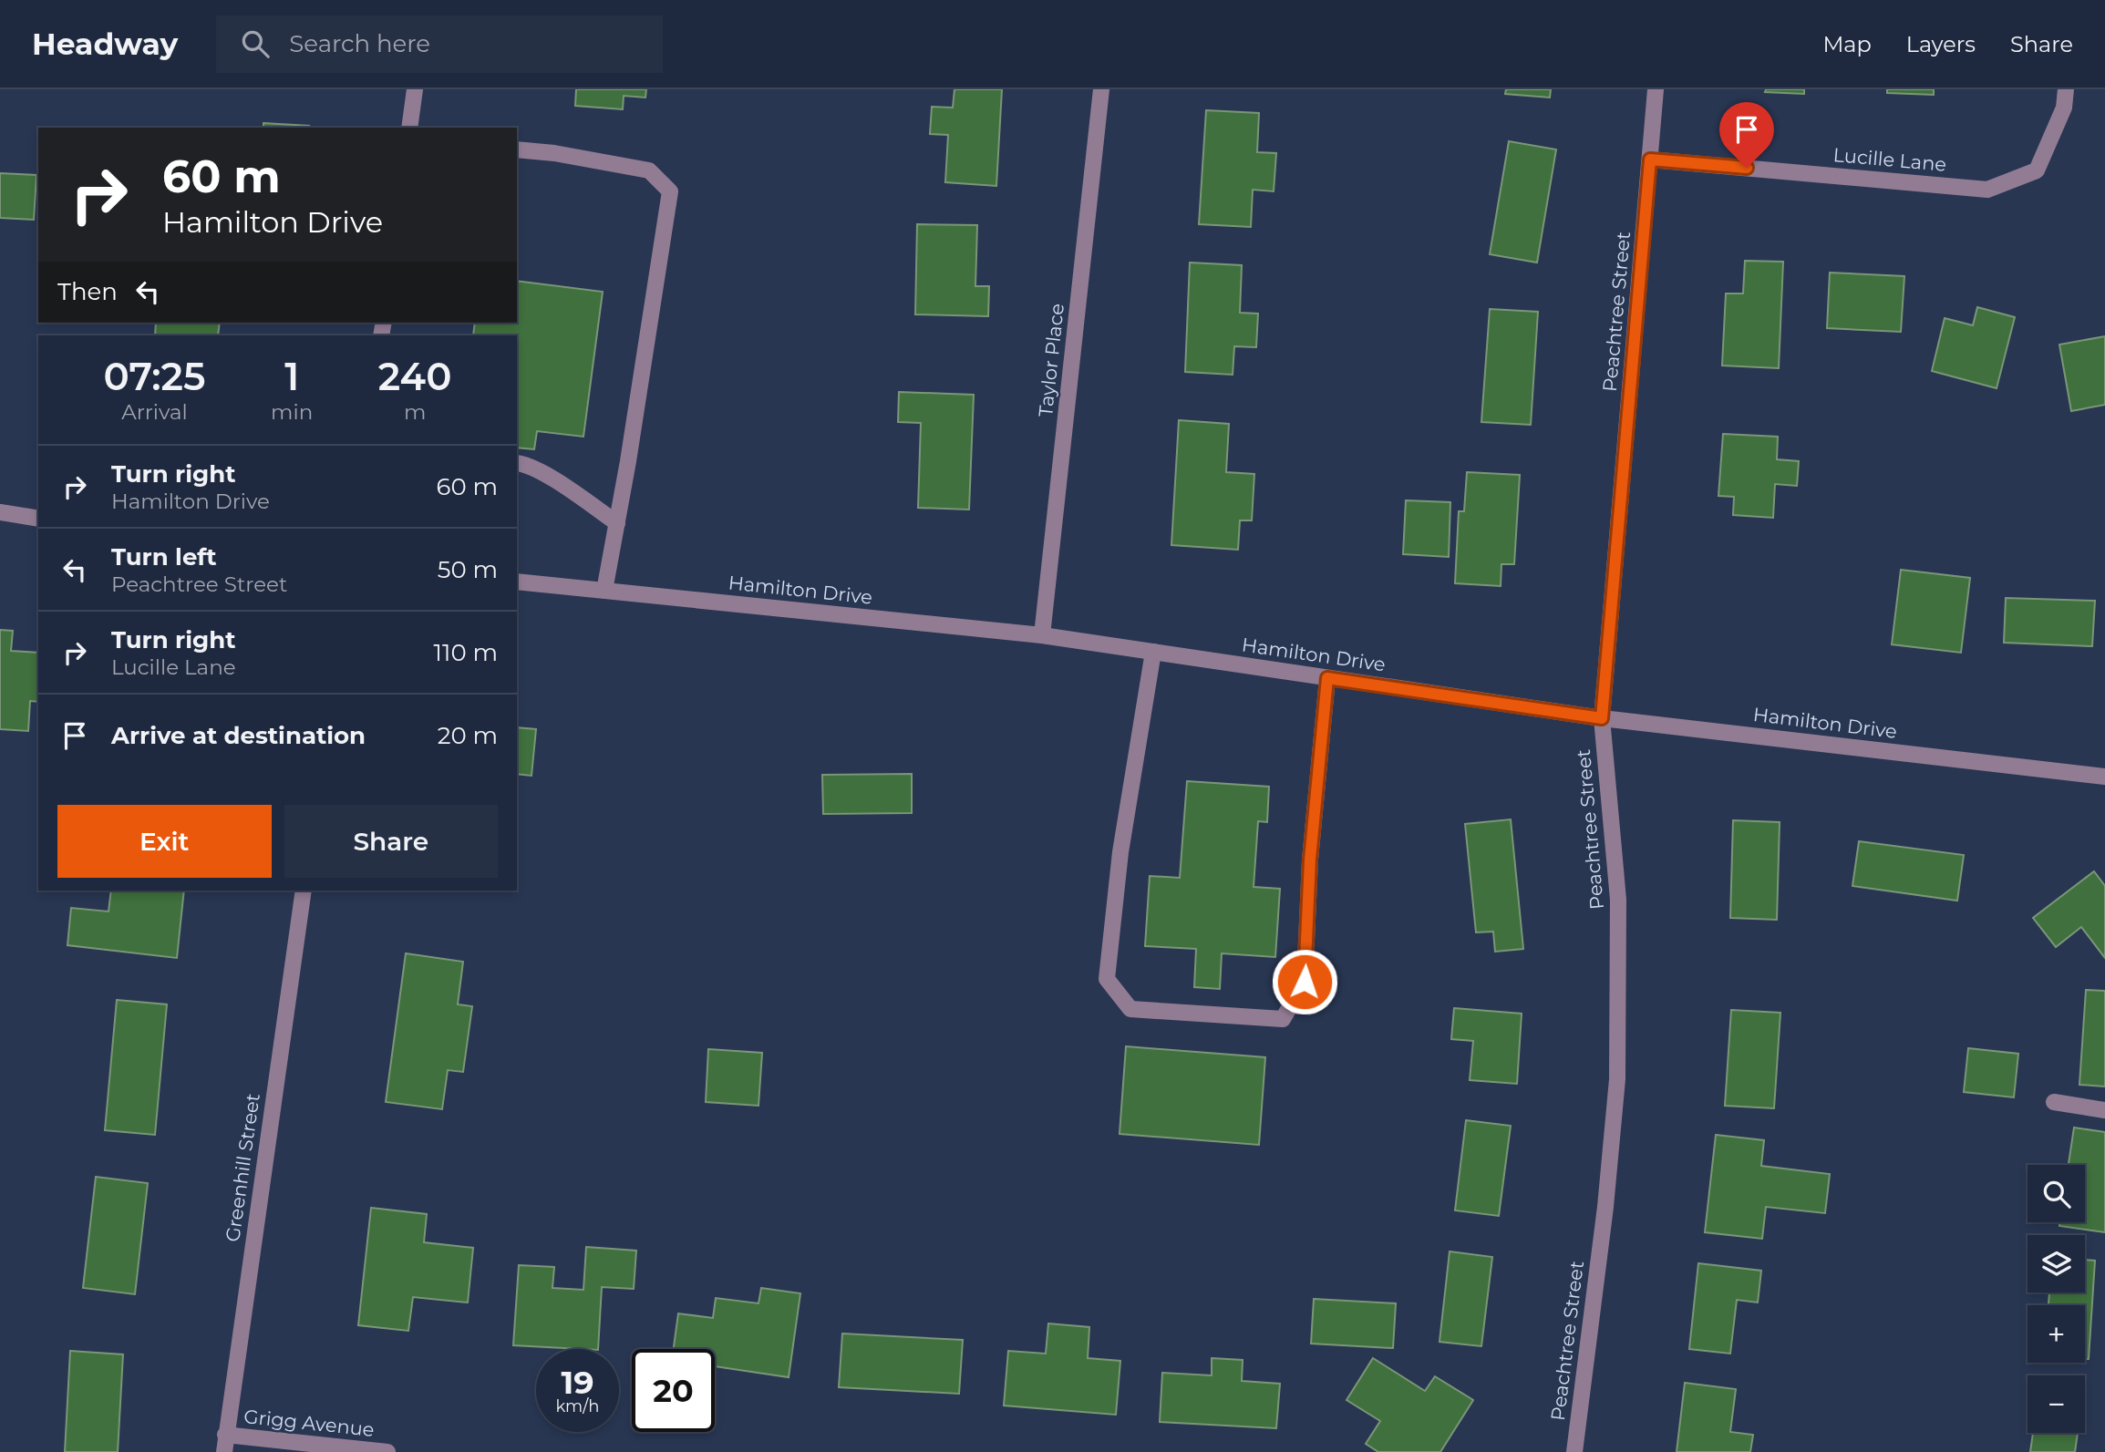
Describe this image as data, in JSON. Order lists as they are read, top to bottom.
{
  "streets": {
    "street": [
      "Lucille Lane",
      "Peachtree Street",
      "Taylor Place",
      "Hamilton Drive",
      "Greenhill Street",
      "Grigg Avenue"
    ]
  },
  "crossings": [
    ["Lucille Lane", "Peachtree Street"],
    ["Peachtree Street", "Hamilton Drive"],
    ["Taylor Place", "Hamilton Drive"],
    ["Greenhill Street", "Grigg Avenue"]
  ],
  "page": {
    "header": "Headway",
    "search": "Search here",
    "nav": ["Map", "Layers", "Share"],
    "turn": ["60 m", "Hamilton Drive"],
    "then": "Then",
    "eta": [
      "07:25",
      "Arrival",
      "1",
      "min",
      "240",
      "m"
    ],
    "list": [
      {
        "name": "Turn right",
        "note": "Hamilton Drive",
        "value": "60 m"
      },
      {
        "name": "Turn left",
        "note": "Peachtree Street",
        "value": "50 m"
      },
      {
        "name": "Turn right",
        "note": "Lucille Lane",
        "value": "110 m"
      },
      {
        "name": "Arrive at destination",
        "value": "20 m"
      }
    ],
    "buttons": ["Exit", "Share"],
    "map_buttons": ["+", "−"],
    "speed": "19 km/h",
    "limit": "20"
  }
}
